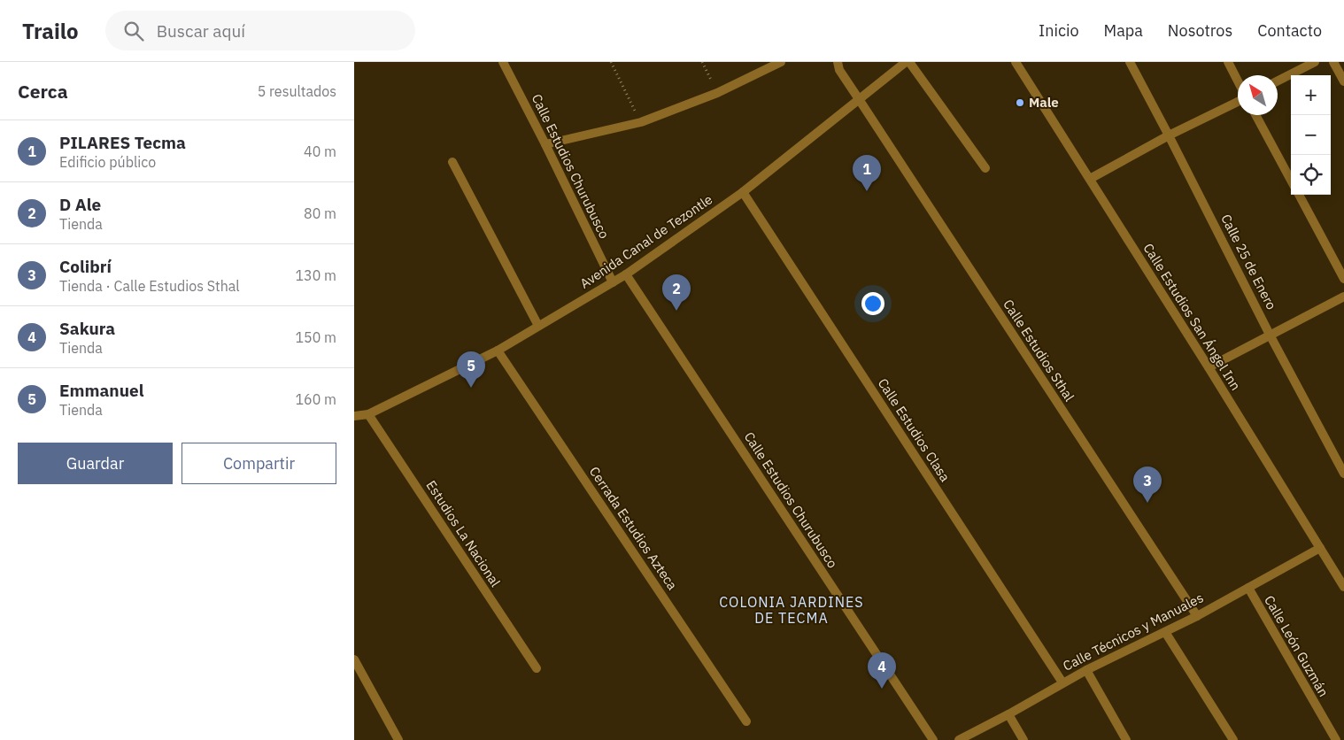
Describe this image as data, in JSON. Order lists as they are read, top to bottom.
{
  "streets": {
    "street": [
      "Calle Estudios Churubusco",
      "Avenida Canal de Tezontle",
      "Calle 25 de Enero",
      "Calle Estudios San Ángel Inn",
      "Calle Estudios Sthal",
      "Calle Estudios Clasa",
      "Cerrada Estudios Azteca",
      "Estudios La Nacional",
      "Calle Técnicos y Manuales",
      "Calle León Guzmán"
    ]
  },
  "crossings": [
    ["Calle Estudios Churubusco", "Avenida Canal de Tezontle"],
    ["Avenida Canal de Tezontle", "Calle Estudios Sthal"],
    ["Avenida Canal de Tezontle", "Calle Estudios Clasa"],
    ["Avenida Canal de Tezontle", "Cerrada Estudios Azteca"],
    ["Avenida Canal de Tezontle", "Estudios La Nacional"],
    ["Calle Estudios San Ángel Inn", "Calle Técnicos y Manuales"],
    ["Calle Estudios Sthal", "Calle Técnicos y Manuales"],
    ["Calle Estudios Clasa", "Calle Técnicos y Manuales"],
    ["Calle Técnicos y Manuales", "Calle León Guzmán"]
  ],
  "districts": ["COLONIA JARDINES DE TECMA"],
  "places": ["Male"],
  "north": "top left",
  "page": {
    "header": "Trailo",
    "search": "Buscar aquí",
    "nav": [
      "Inicio",
      "Mapa",
      "Nosotros",
      "Contacto"
    ],
    "heading": ["Cerca", "5 resultados"],
    "map_buttons": ["+", "−"],
    "list": [
      {
        "mark": "1",
        "name": "PILARES Tecma",
        "note": "Edificio público",
        "value": "40 m"
      },
      {
        "mark": "2",
        "name": "D Ale",
        "note": "Tienda",
        "value": "80 m"
      },
      {
        "mark": "3",
        "name": "Colibrí",
        "note": "Tienda · Calle Estudios Sthal",
        "value": "130 m"
      },
      {
        "mark": "4",
        "name": "Sakura",
        "note": "Tienda",
        "value": "150 m"
      },
      {
        "mark": "5",
        "name": "Emmanuel",
        "note": "Tienda",
        "value": "160 m"
      }
    ],
    "pins": [
      "1",
      "2",
      "5",
      "3",
      "4"
    ],
    "buttons": ["Guardar", "Compartir"]
  }
}
